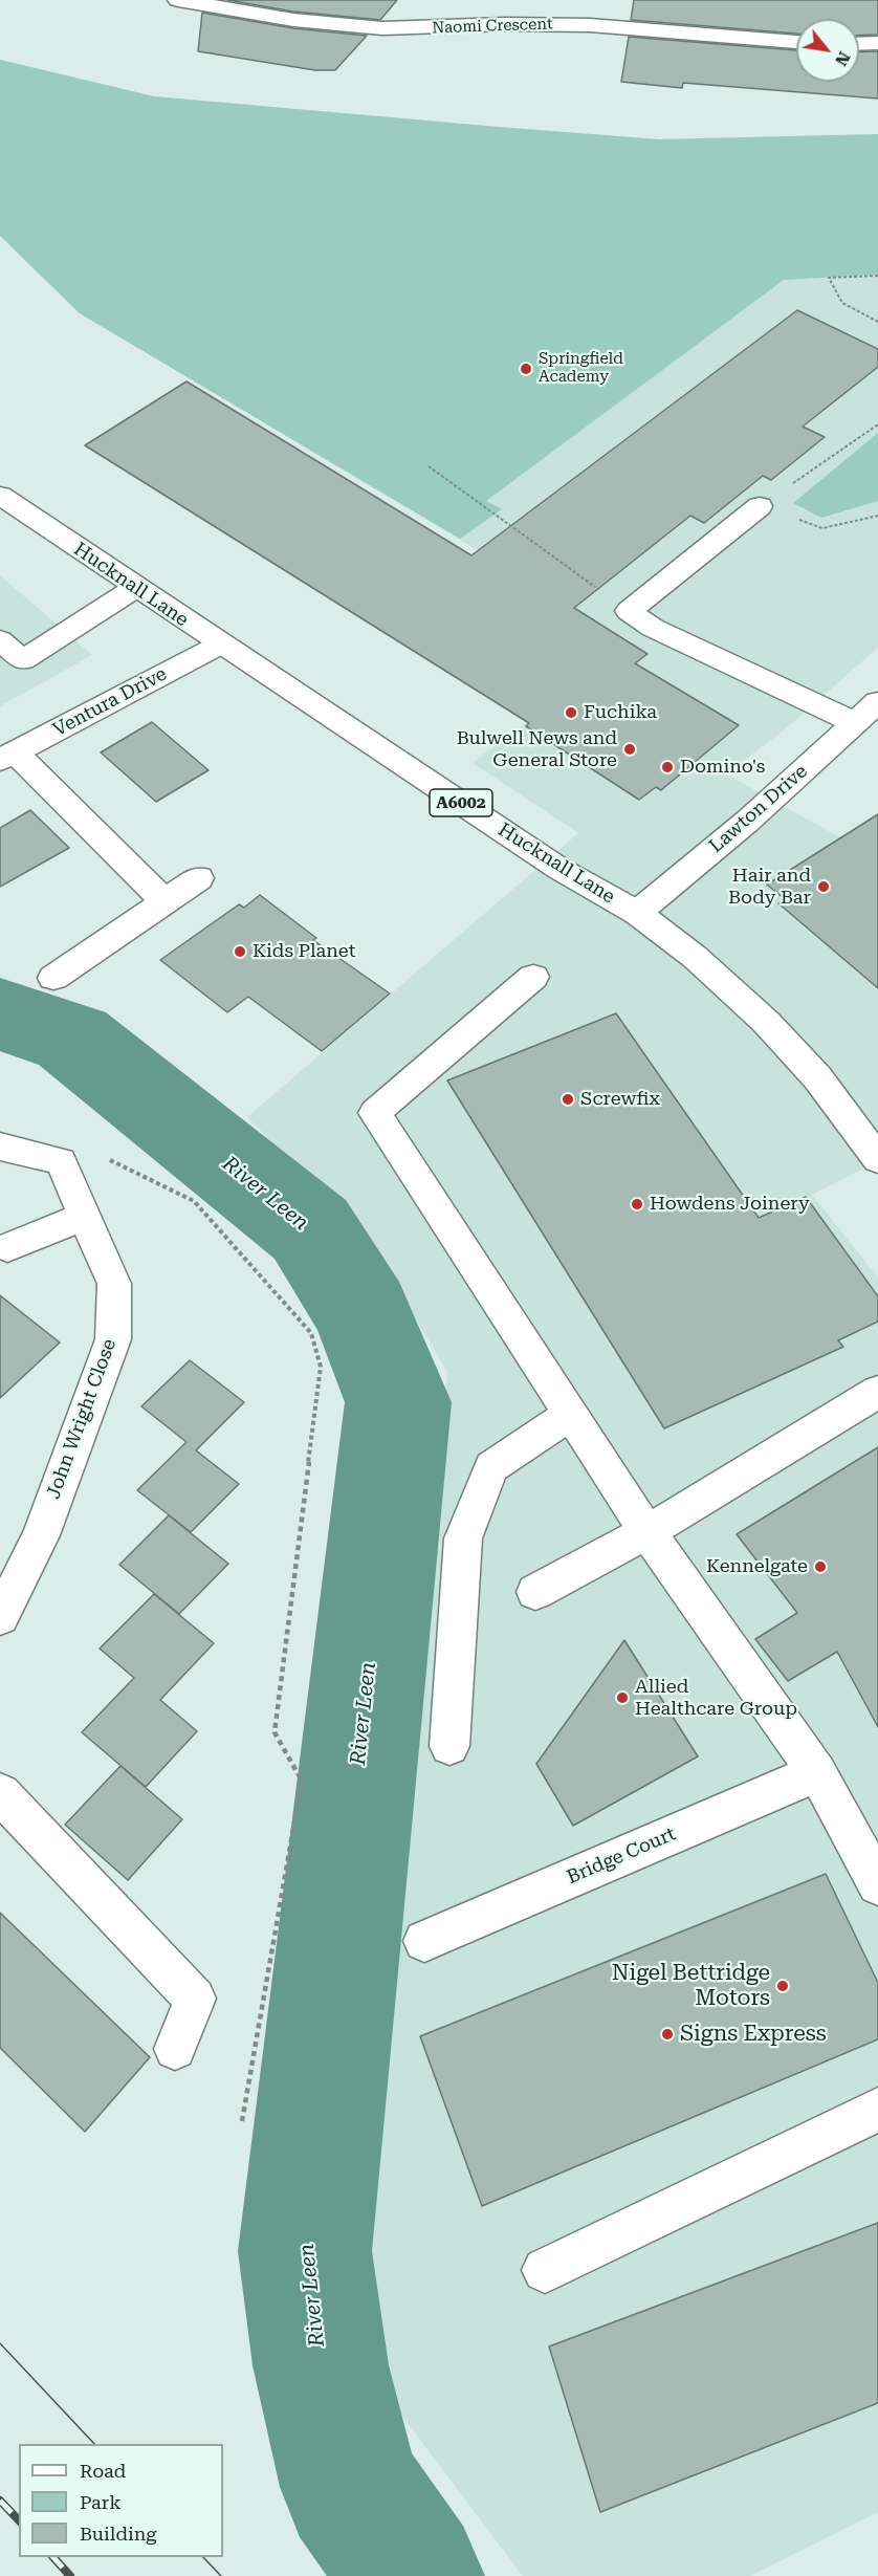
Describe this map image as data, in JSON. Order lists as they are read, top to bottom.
{
  "streets": {
    "street": [
      "Naomi Crescent",
      "Hucknall Lane",
      "Ventura Drive",
      "A6002",
      "Lawton Drive",
      "John Wright Close",
      "Bridge Court"
    ]
  },
  "crossings": [
    ["Hucknall Lane", "Ventura Drive"],
    ["Hucknall Lane", "Lawton Drive"]
  ],
  "water": ["River Leen"],
  "places": [
    "Springfield Academy",
    "Fuchika",
    "Bulwell News and General Store",
    "Domino's",
    "Hair and Body Bar",
    "Kids Planet",
    "Screwfix",
    "Howdens Joinery",
    "Kennelgate",
    "Allied Healthcare Group",
    "Nigel Bettridge Motors",
    "Signs Express"
  ],
  "legend": ["Road", "Park", "Building"],
  "north": "bottom right"
}
